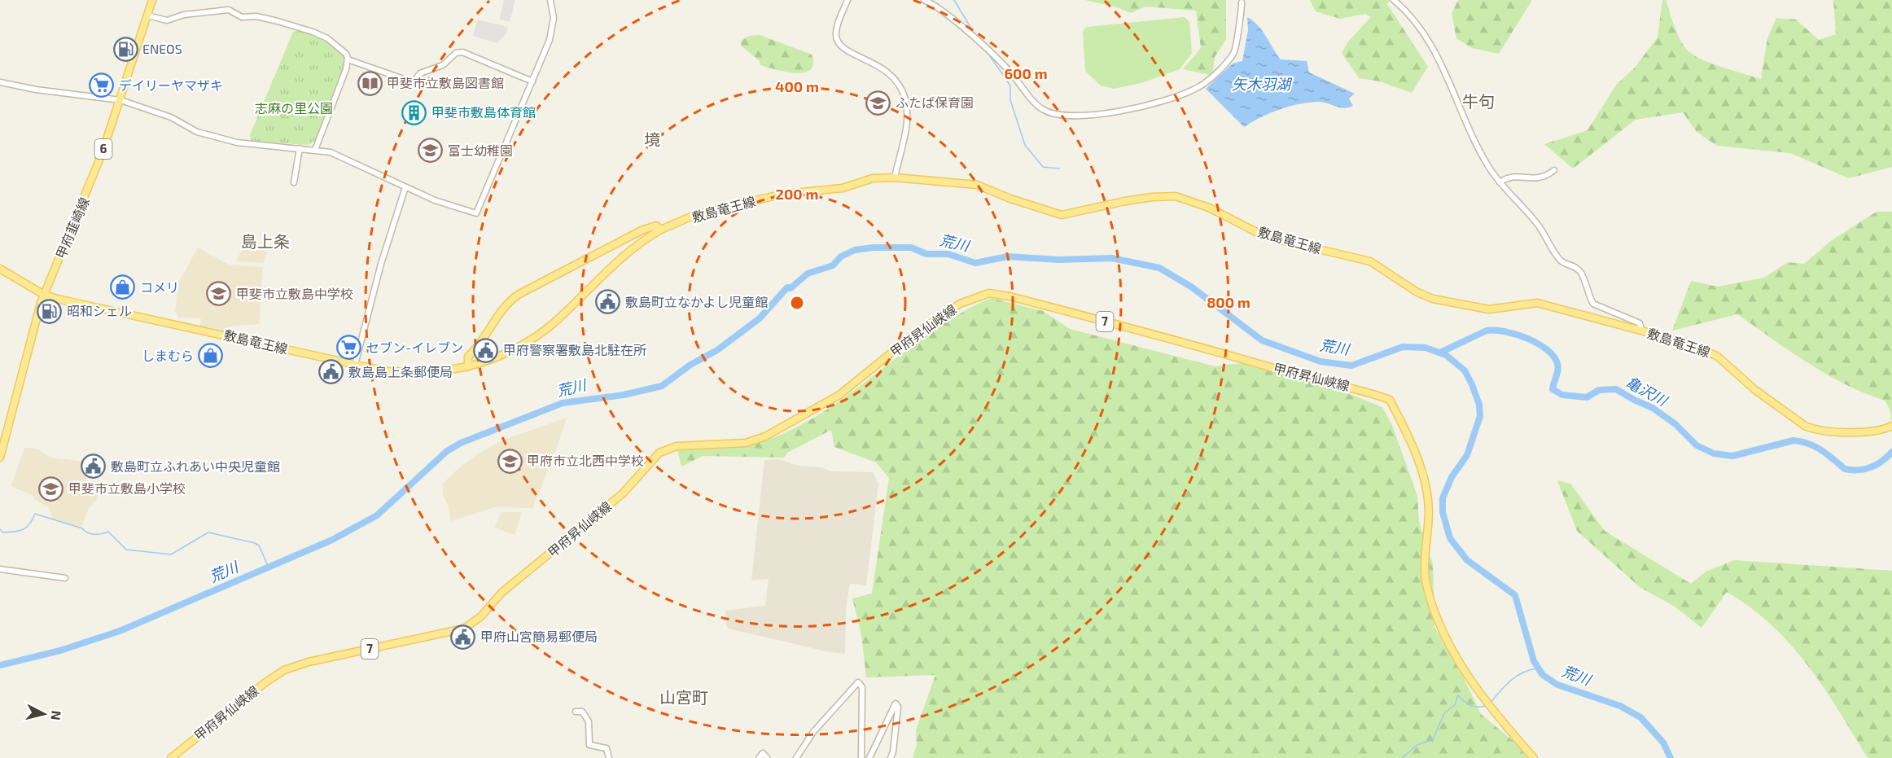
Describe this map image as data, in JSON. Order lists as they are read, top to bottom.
{
  "streets": {
    "main road": [
      "6",
      "敷島竜王線",
      "甲府韮崎線",
      "7",
      "甲府昇仙峡線"
    ]
  },
  "crossings": [
    ["敷島竜王線", "甲府韮崎線"]
  ],
  "districts": [
    "牛句",
    "境",
    "島上条",
    "山宮町"
  ],
  "water": ["矢木羽湖", "荒川", "亀沢川"],
  "parks": ["志麻の里公園"],
  "places": {
    "fuel station": ["ENEOS", "昭和シェル"],
    "library": ["甲斐市立敷島図書館"],
    "supermarket": ["デイリーヤマザキ", "セブン-イレブン"],
    "school or university": [
      "ふたば保育園",
      "富士幼稚園",
      "甲斐市立敷島中学校",
      "甲府市立北西中学校",
      "甲斐市立敷島小学校"
    ],
    "building": ["甲斐市敷島体育館"],
    "shop": ["コメリ", "しまむら"],
    "public building": [
      "敷島町立なかよし児童館",
      "甲府警察署敷島北駐在所",
      "敷島島上条郵便局",
      "敷島町立ふれあい中央児童館",
      "甲府山宮簡易郵便局"
    ]
  },
  "north": "right",
  "rings": [
    "600 m",
    "400 m",
    "200 m",
    "800 m"
  ]
}
